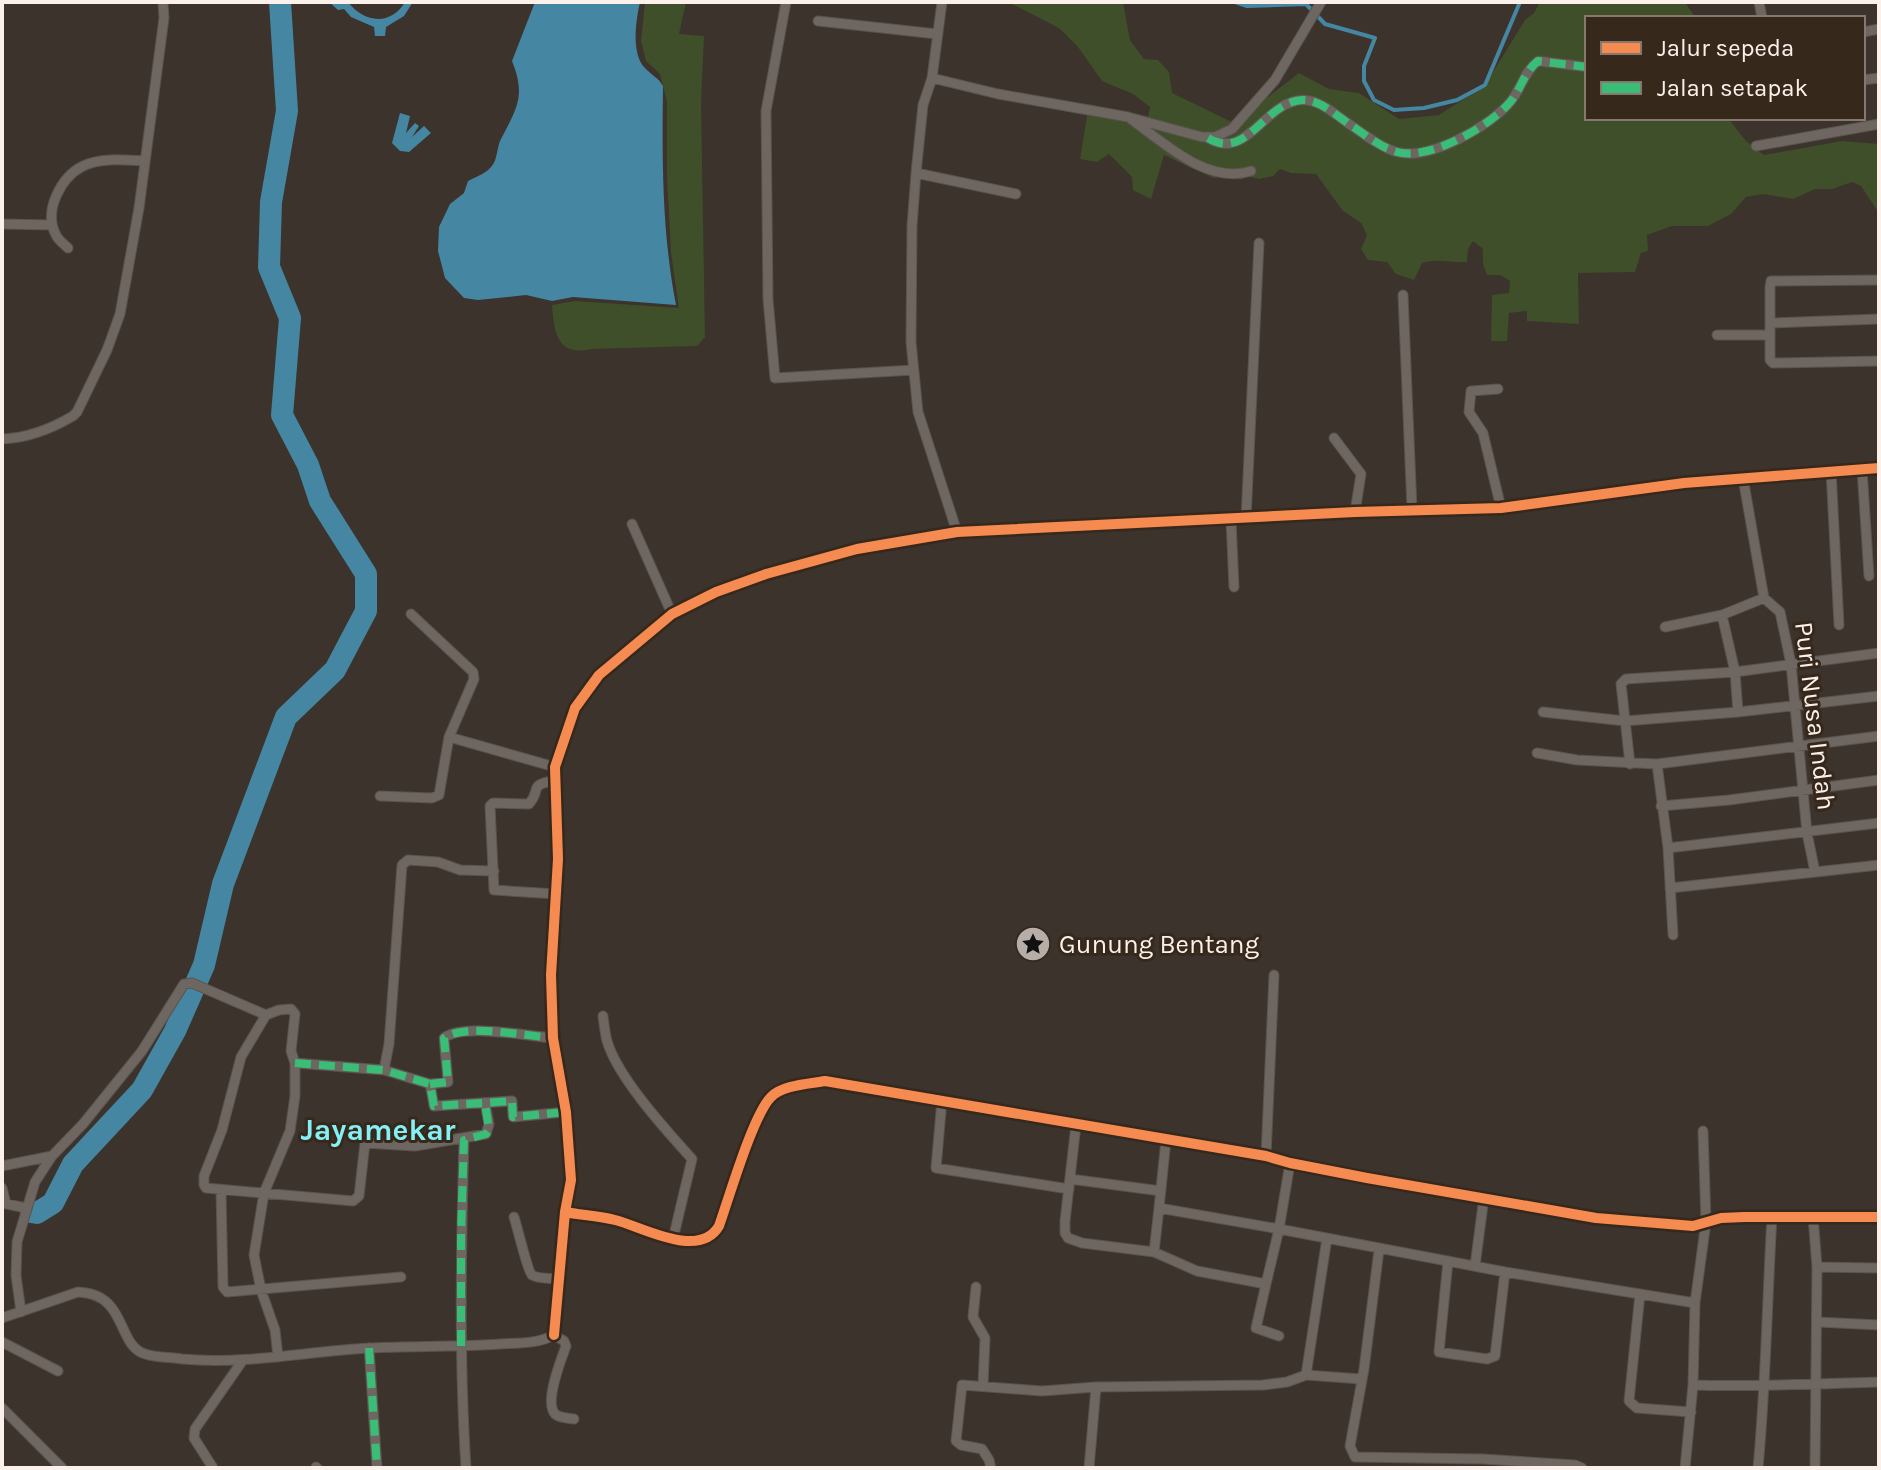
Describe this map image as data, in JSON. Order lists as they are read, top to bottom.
{
  "streets": {
    "street": ["Puri Nusa Indah"]
  },
  "districts": ["Jayamekar"],
  "places": {
    "place": ["Gunung Bentang"]
  },
  "legend": ["Jalur sepeda", "Jalan setapak"]
}
